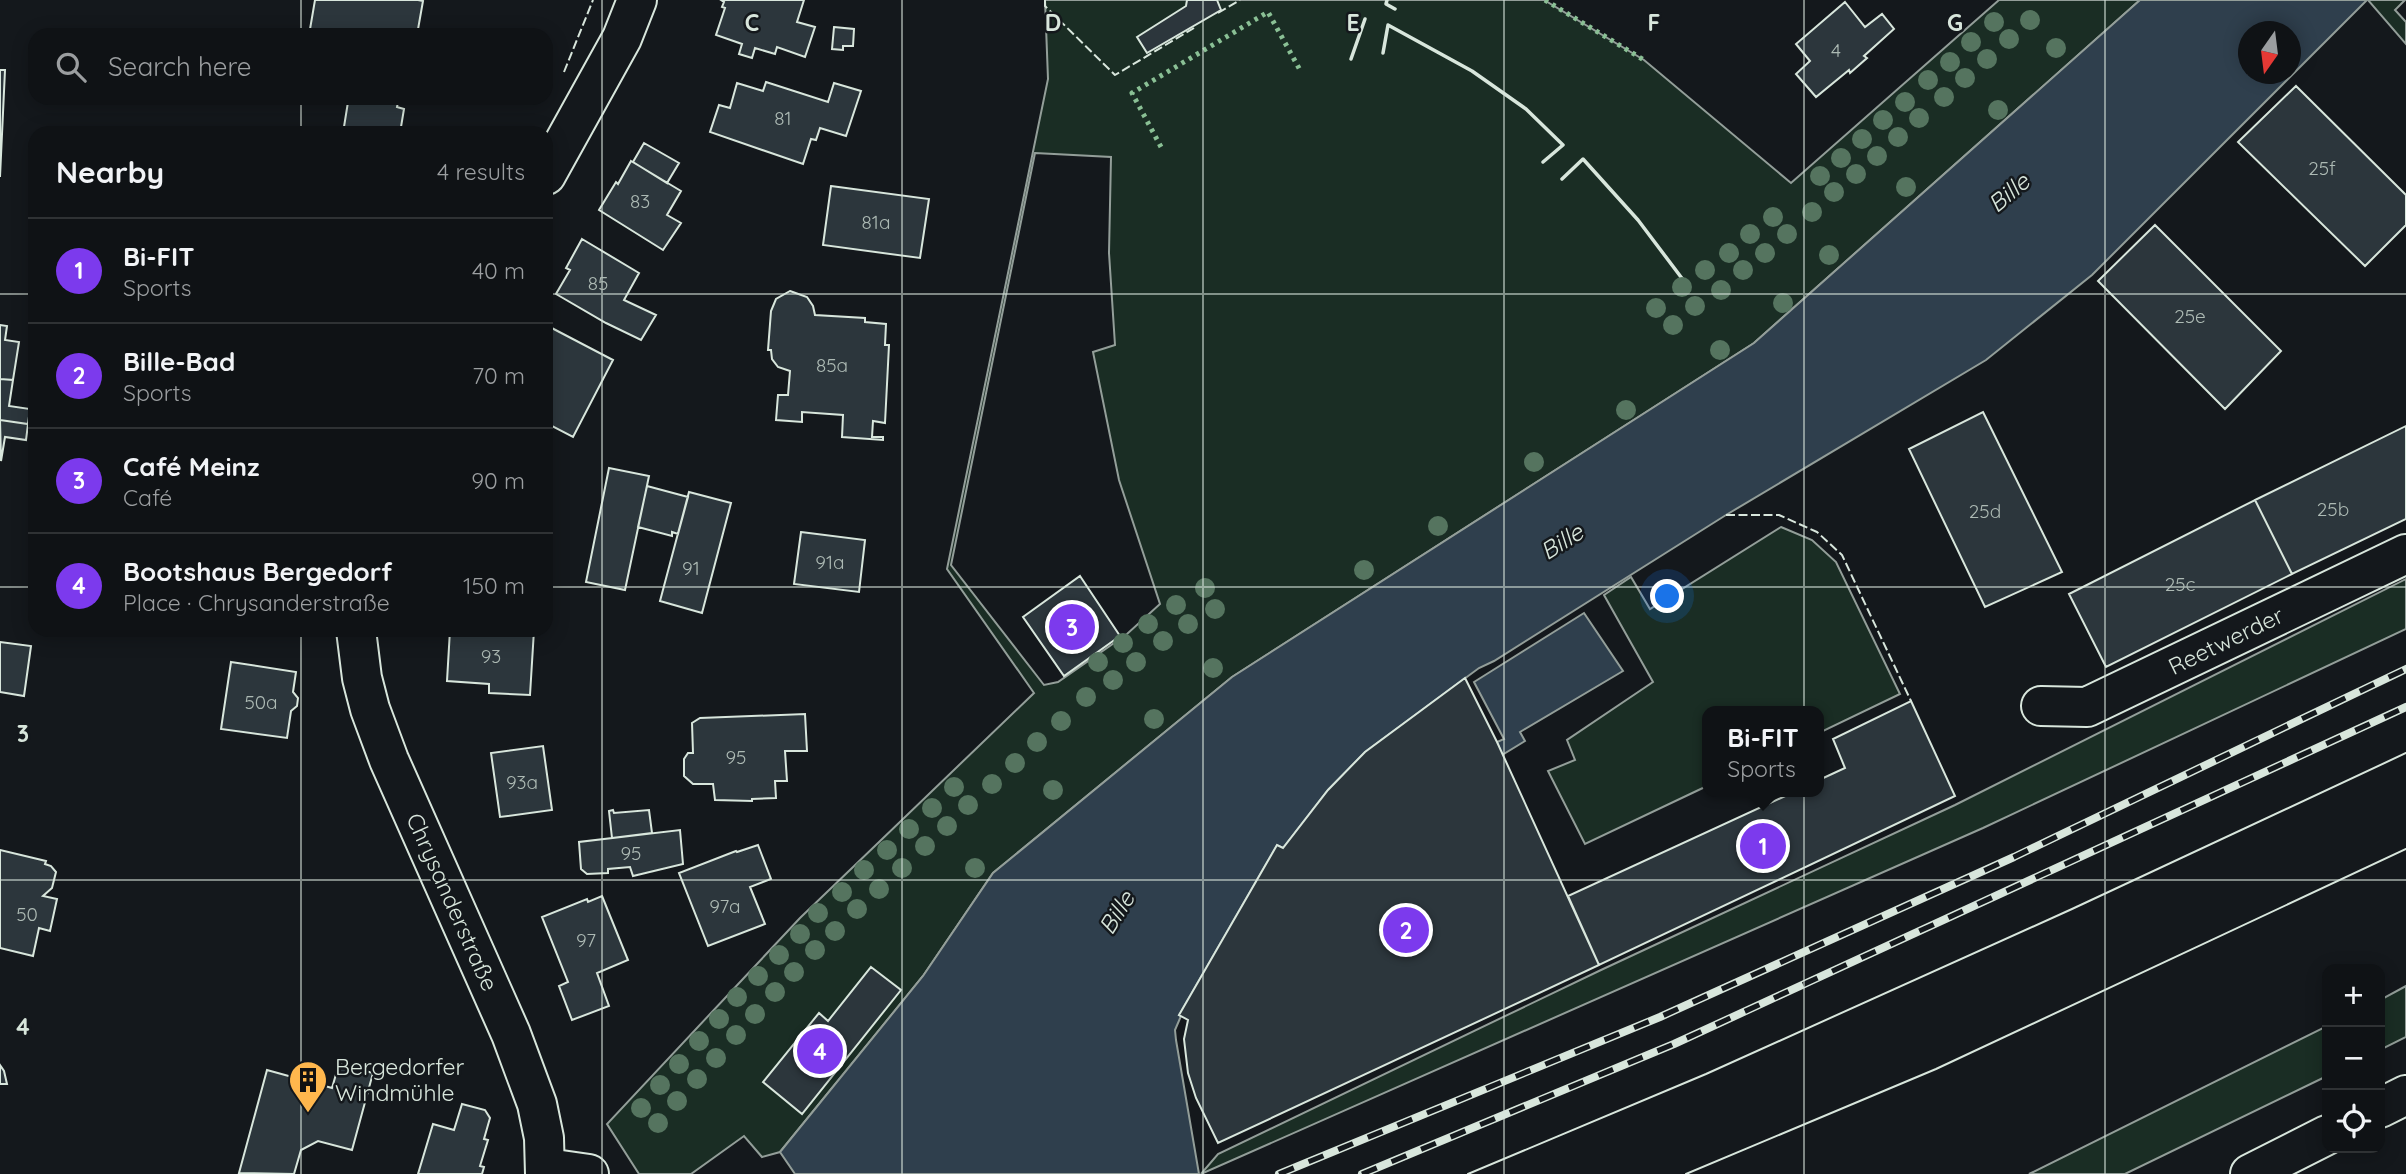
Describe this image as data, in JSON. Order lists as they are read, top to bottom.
{
  "streets": {
    "street": ["Reetwerder", "Chrysanderstraße"]
  },
  "water": ["Bille"],
  "places": {
    "building": ["Bergedorfer Windmühle"]
  },
  "house_numbers": [
    "4",
    "81",
    "25f",
    "83",
    "81a",
    "85",
    "25e",
    "85a",
    "25b",
    "25d",
    "91a",
    "91",
    "25c",
    "93",
    "50a",
    "95",
    "93a",
    "95",
    "97a",
    "50",
    "97"
  ],
  "north": "bottom",
  "page": {
    "search": "Search here",
    "heading": ["Nearby", "4 results"],
    "list": [
      {
        "mark": "1",
        "name": "Bi-FIT",
        "note": "Sports",
        "value": "40 m"
      },
      {
        "mark": "2",
        "name": "Bille-Bad",
        "note": "Sports",
        "value": "70 m"
      },
      {
        "mark": "3",
        "name": "Café Meinz",
        "note": "Café",
        "value": "90 m"
      },
      {
        "mark": "4",
        "name": "Bootshaus Bergedorf",
        "note": "Place · Chrysanderstraße",
        "value": "150 m"
      }
    ],
    "pins": [
      "3",
      "1",
      "2",
      "4"
    ],
    "popup": ["Bi-FIT", "Sports"],
    "map_buttons": ["+", "−"]
  },
  "grid": {
    "columns": [
      "C",
      "D",
      "E",
      "F",
      "G"
    ],
    "rows": ["3", "4"]
  }
}
